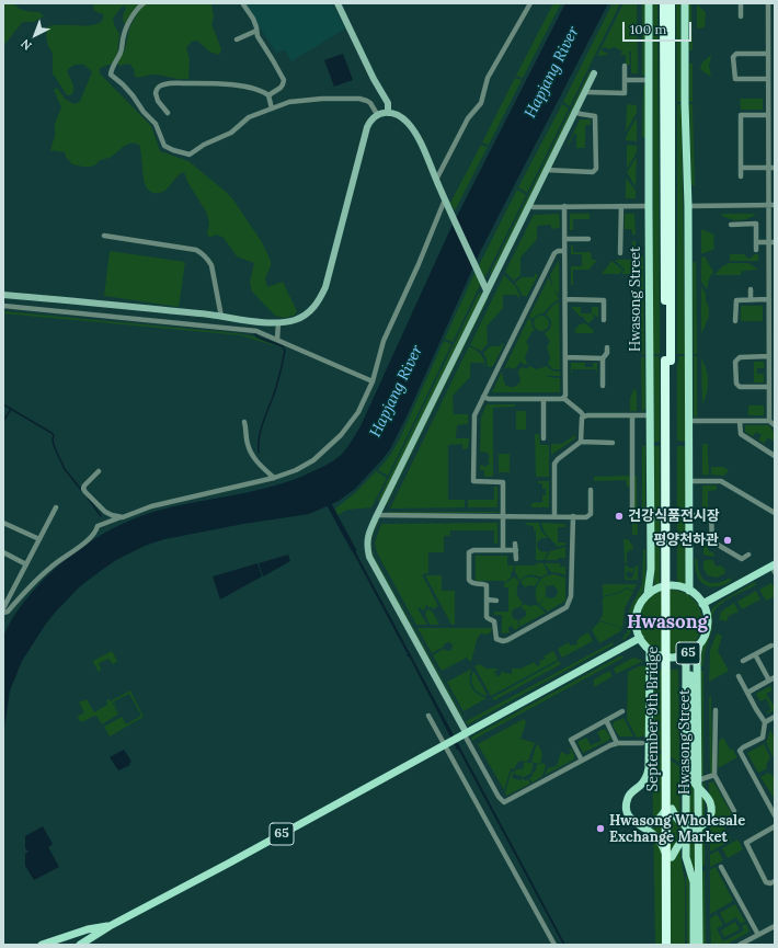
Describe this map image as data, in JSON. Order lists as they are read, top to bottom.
{
  "streets": {
    "highway": ["Hwasong Street", "September 9th Bridge"],
    "main road": ["65"]
  },
  "crossings": [
    ["Hwasong Street", "65"],
    ["Hwasong Street", "September 9th Bridge"]
  ],
  "districts": ["Hwasong"],
  "water": ["Hapjang River"],
  "places": ["건강식품전시장", "평양천하관", "Hwasong Wholesale Exchange Market"],
  "scale_bar": "100 m",
  "north": "bottom left"
}
